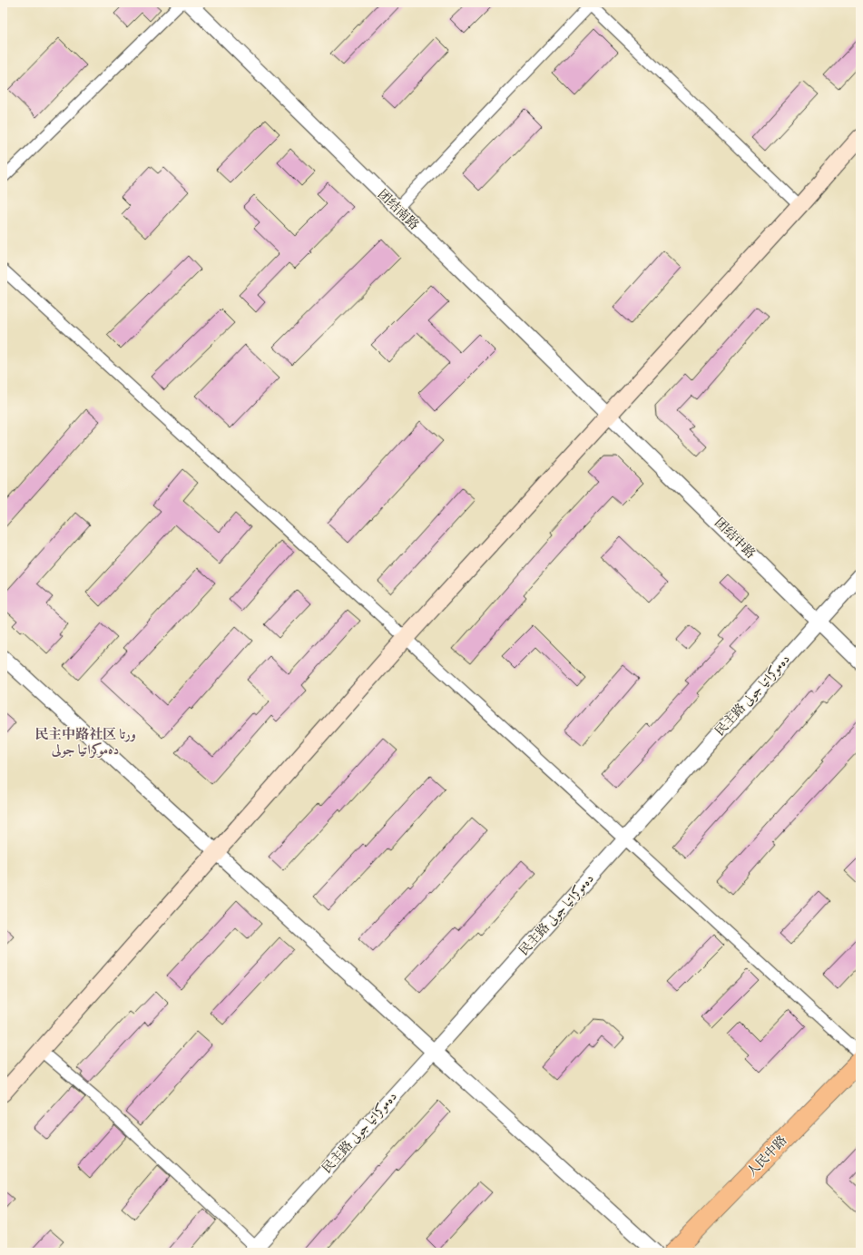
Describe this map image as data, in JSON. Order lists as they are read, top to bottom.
{
  "streets": {
    "highway": ["人民中路"],
    "street": ["团结南路", "团结中路", "民主路 دەموكراتيا جولى"]
  },
  "crossings": [
    ["团结南路", "团结中路"],
    ["团结中路", "民主路 دەموكراتيا جولى"]
  ],
  "districts": ["民主中路社区 ورتا دەموكراتيا جولى"]
}
